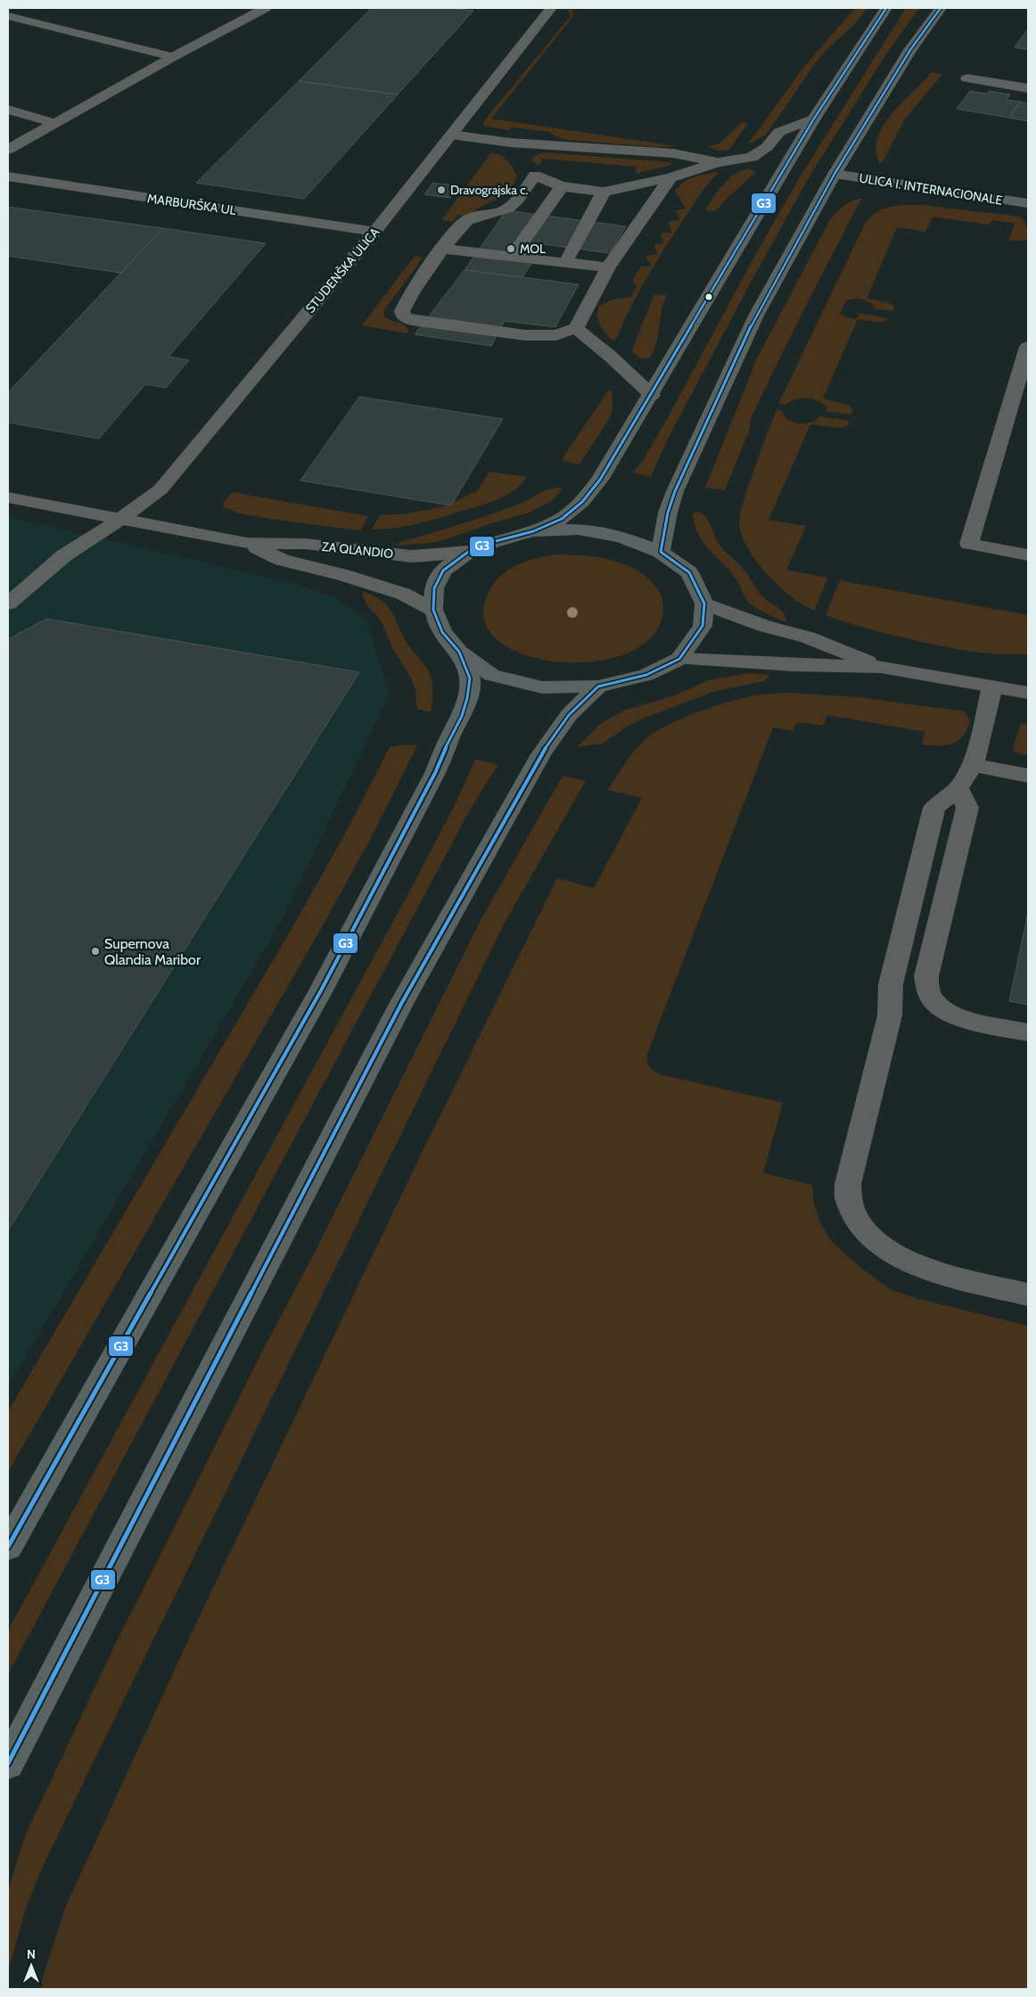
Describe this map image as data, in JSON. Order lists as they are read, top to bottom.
{
  "streets": {
    "street": [
      "ULICA I. INTERNACIONALE",
      "MARBURŠKA UL",
      "STUDENŠKA ULICA",
      "ZA QLANDIO"
    ]
  },
  "crossings": [
    ["MARBURŠKA UL", "STUDENŠKA ULICA"],
    ["STUDENŠKA ULICA", "ZA QLANDIO"]
  ],
  "places": ["Dravograjska c.", "MOL", "Supernova Qlandia Maribor"],
  "lines": ["transit line G3"],
  "north": "top"
}
